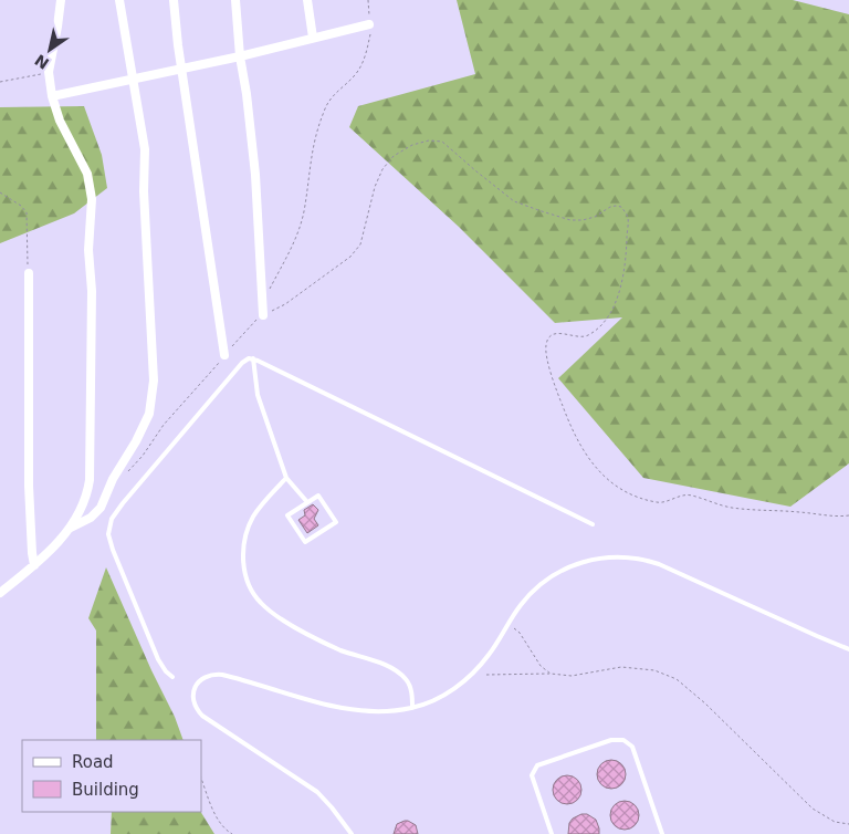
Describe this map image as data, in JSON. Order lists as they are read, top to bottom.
{
  "legend": ["Road", "Building"],
  "north": "bottom left"
}
